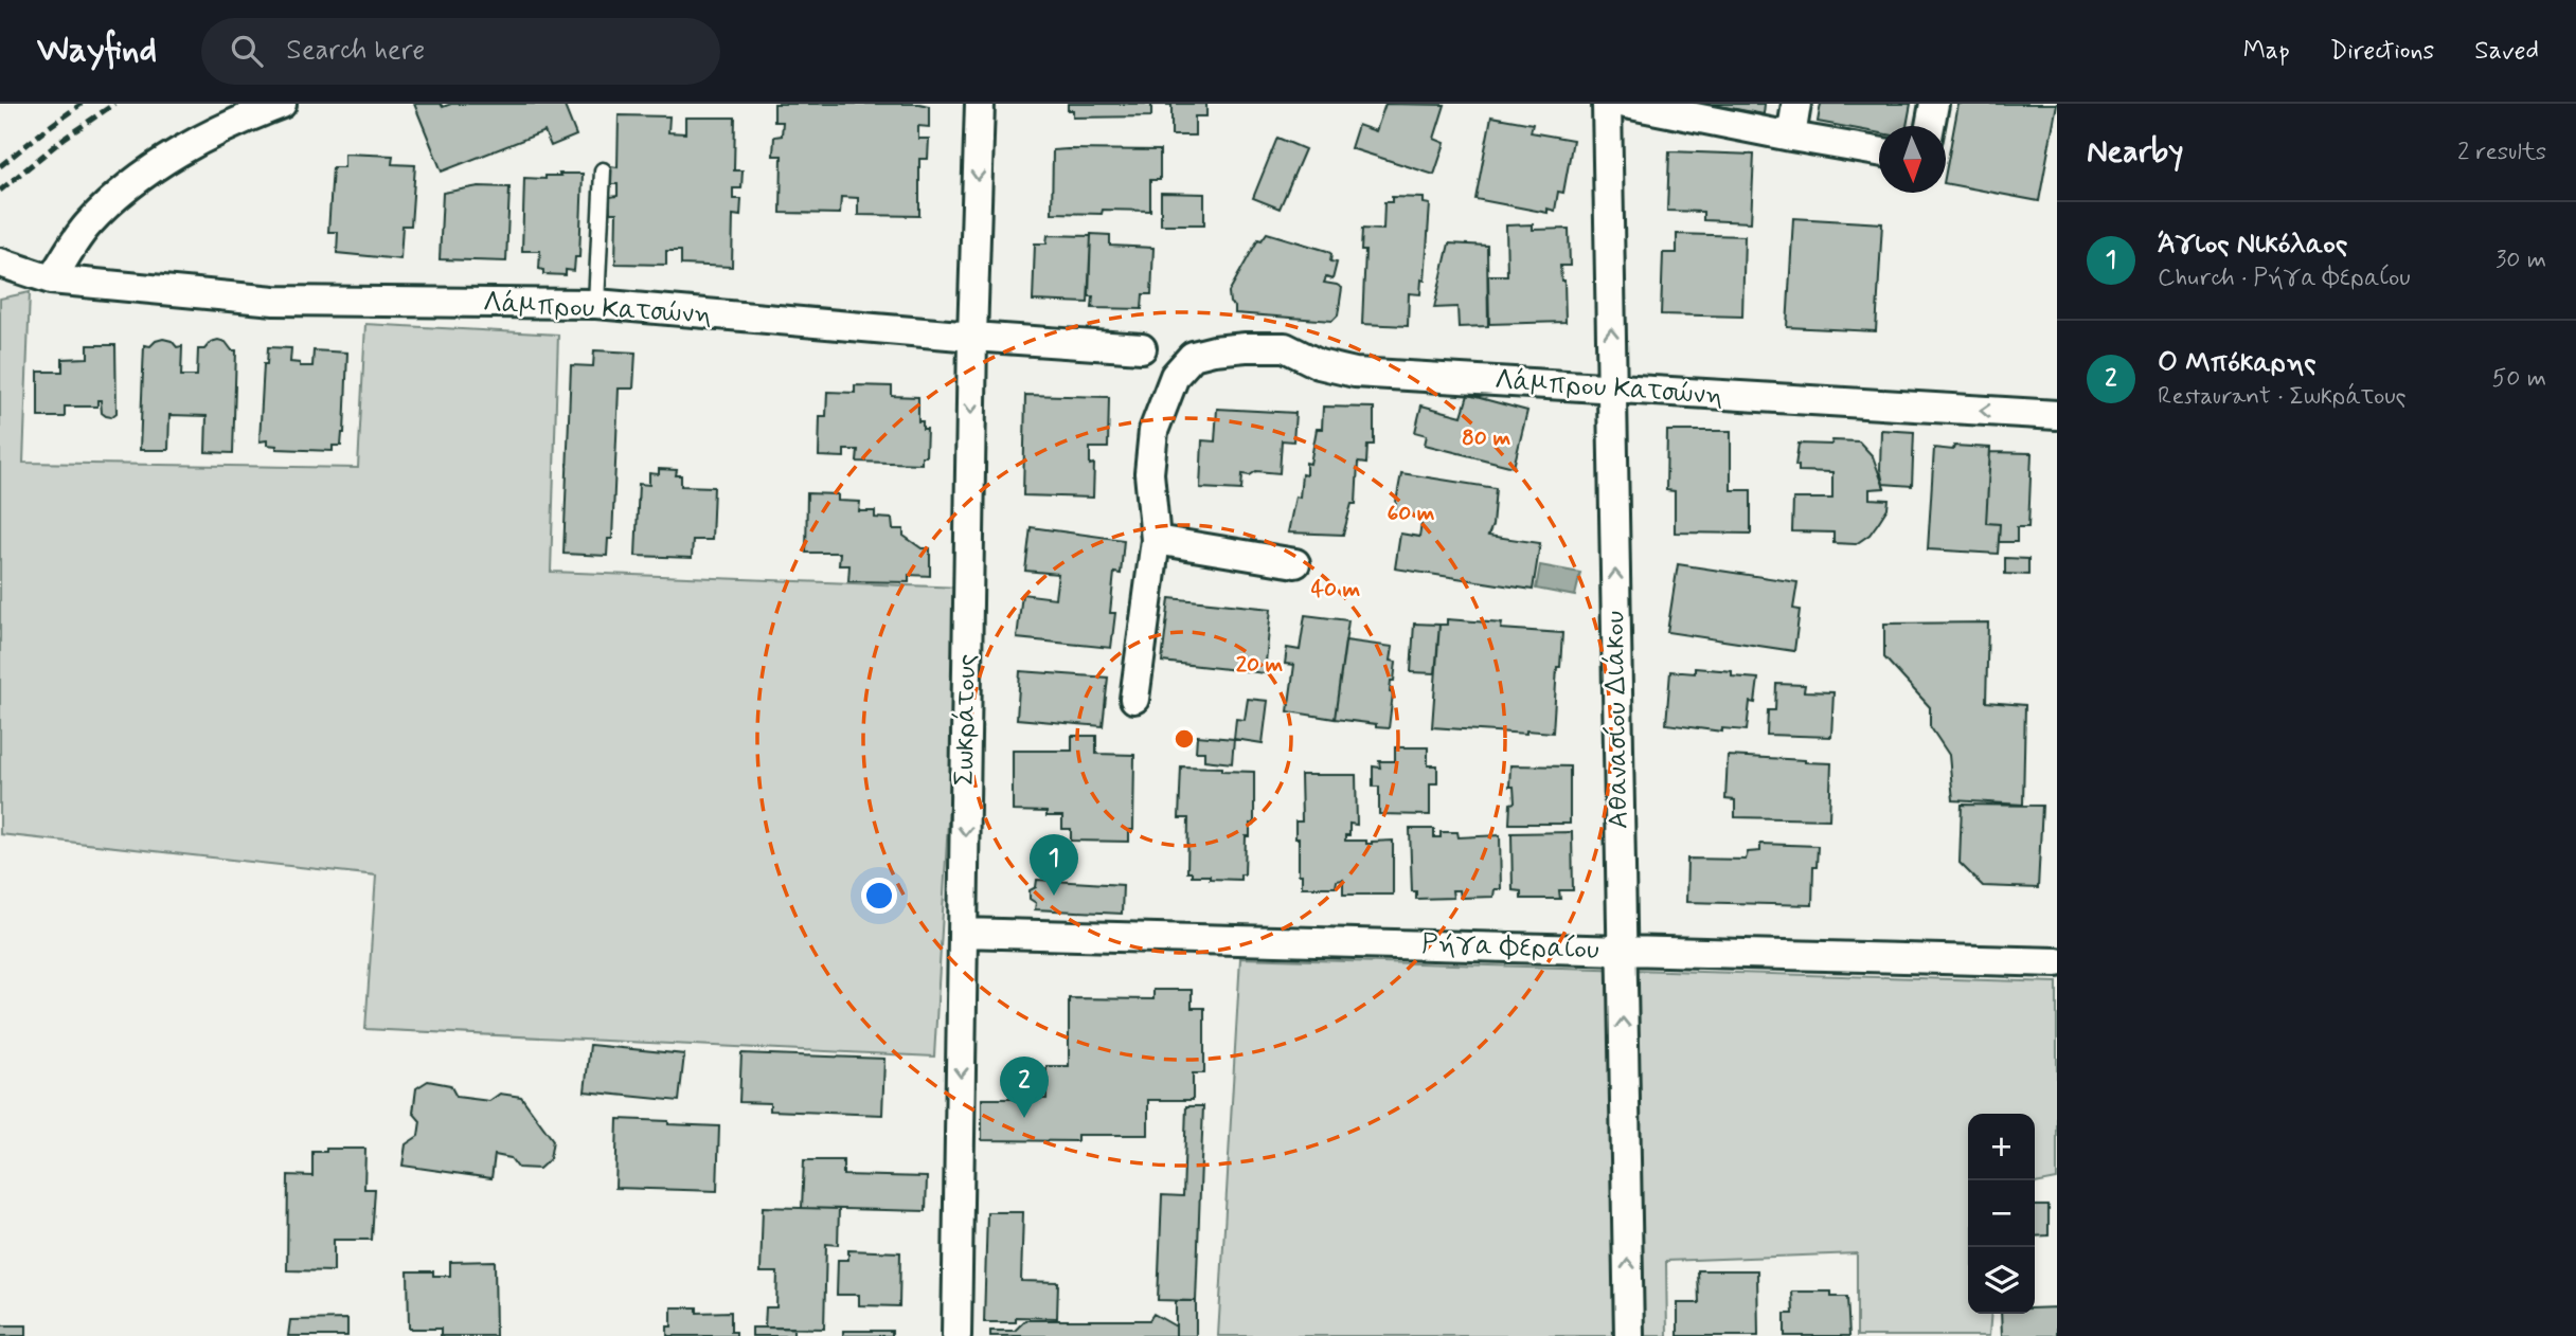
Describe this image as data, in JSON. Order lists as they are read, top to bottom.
{
  "streets": {
    "street": [
      "Λάμπρου Κατσώνη",
      "Σωκράτους",
      "Αθανασίου Διάκου",
      "Ρήγα Φεραίου"
    ]
  },
  "crossings": [
    ["Λάμπρου Κατσώνη", "Σωκράτους"],
    ["Λάμπρου Κατσώνη", "Αθανασίου Διάκου"],
    ["Σωκράτους", "Ρήγα Φεραίου"],
    ["Αθανασίου Διάκου", "Ρήγα Φεραίου"]
  ],
  "one_way": ["Σωκράτους", "Αθανασίου Διάκου"],
  "north": "bottom",
  "page": {
    "header": "Wayfind",
    "search": "Search here",
    "nav": ["Map", "Directions", "Saved"],
    "heading": ["Nearby", "2 results"],
    "list": [
      {
        "mark": "1",
        "name": "Άγιος Νικόλαος",
        "note": "Church · Ρήγα Φεραίου",
        "value": "30 m"
      },
      {
        "mark": "2",
        "name": "Ο Μπόκαρης",
        "note": "Restaurant · Σωκράτους",
        "value": "50 m"
      }
    ],
    "pins": ["1", "2"],
    "map_buttons": ["+", "−"]
  },
  "rings": [
    "80 m",
    "60 m",
    "40 m",
    "20 m"
  ]
}
